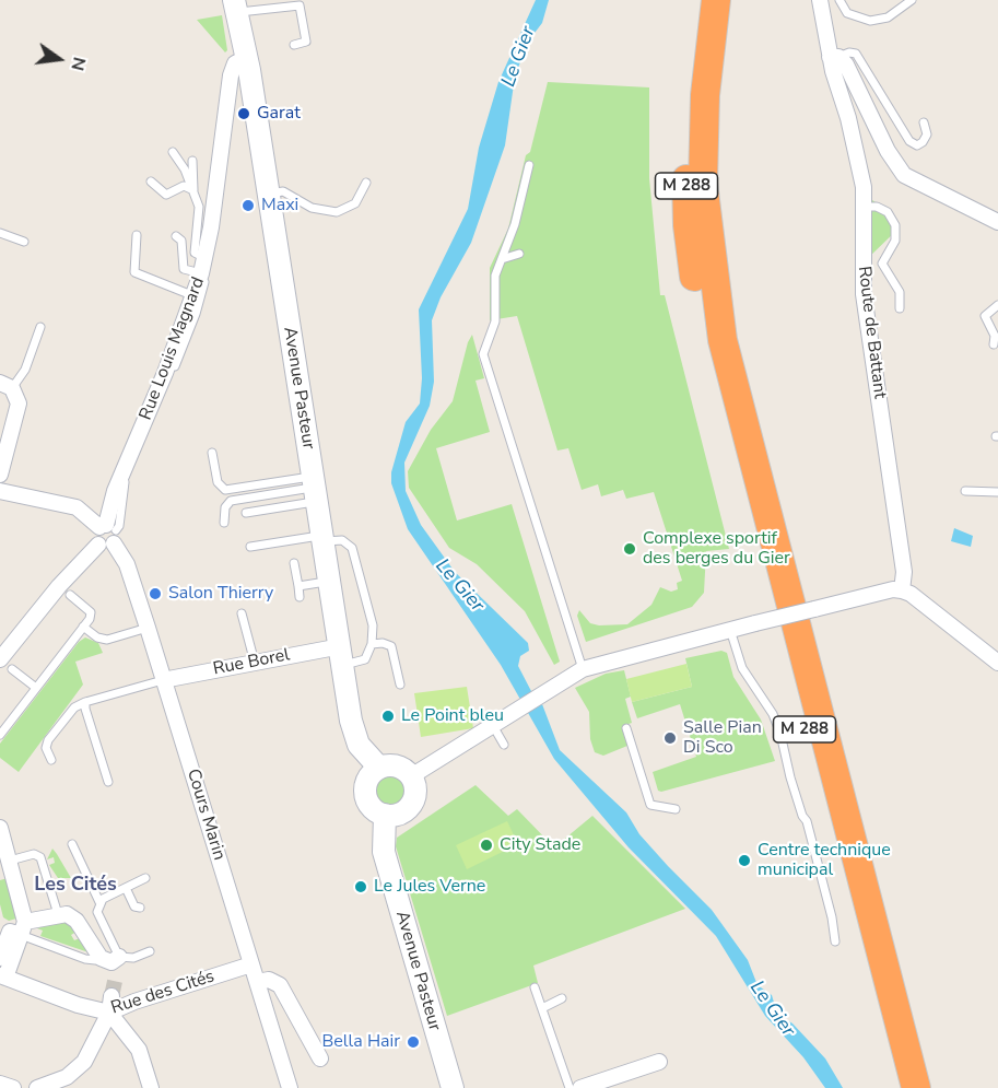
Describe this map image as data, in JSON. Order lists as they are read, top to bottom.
{
  "streets": {
    "highway": ["M 288"],
    "main road": ["Avenue Pasteur"],
    "street": [
      "Route de Battant",
      "Rue Louis Magnard",
      "Rue Borel",
      "Cours Marin",
      "Rue des Cités"
    ]
  },
  "crossings": [
    ["Rue Louis Magnard", "Avenue Pasteur"],
    ["Rue Louis Magnard", "Cours Marin"],
    ["Avenue Pasteur", "Rue Borel"],
    ["Rue Borel", "Cours Marin"],
    ["Cours Marin", "Rue des Cités"]
  ],
  "districts": ["Les Cités"],
  "water": ["Le Gier"],
  "places": [
    "Garat",
    "Maxi",
    "Complexe sportif des berges du Gier",
    "Salon Thierry",
    "Le Point bleu",
    "Salle Pian Di Sco",
    "City Stade",
    "Centre technique municipal",
    "Le Jules Verne",
    "Bella Hair"
  ],
  "north": "right"
}
